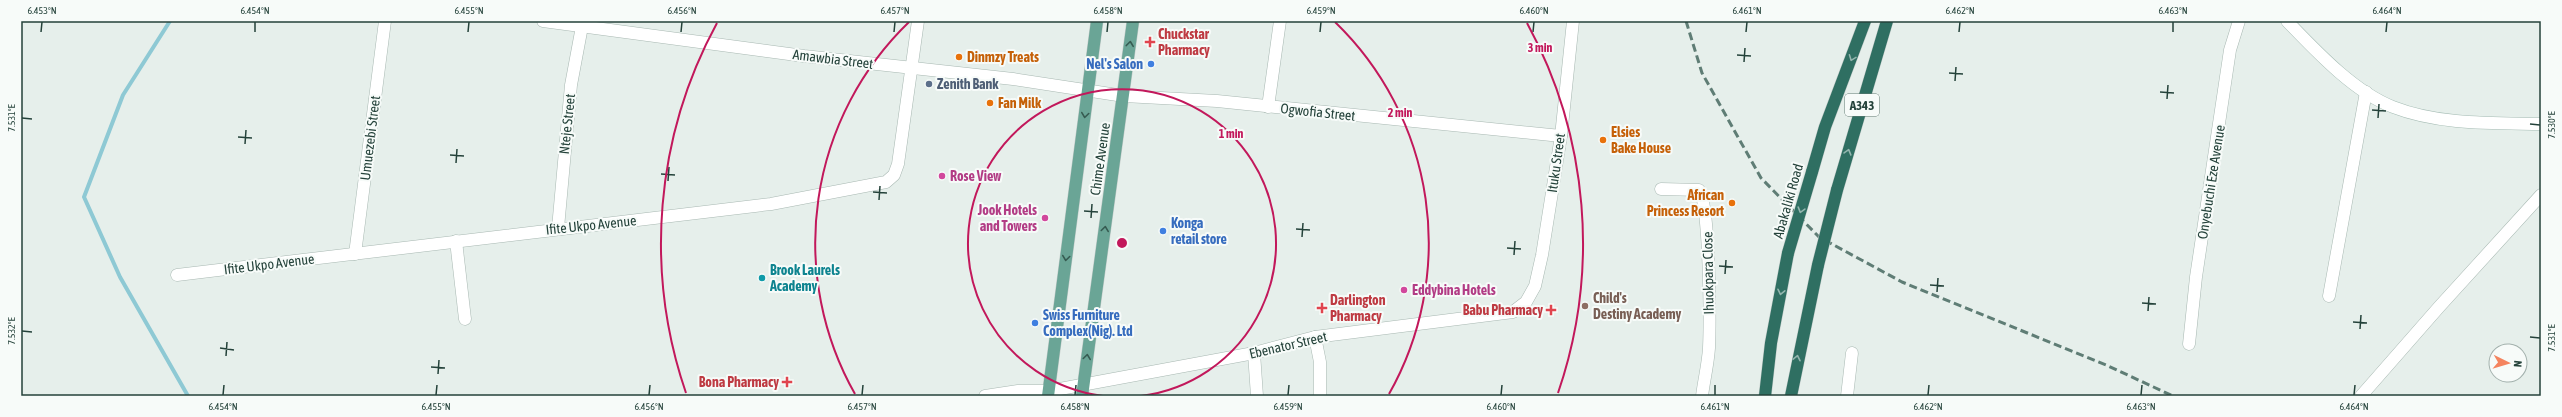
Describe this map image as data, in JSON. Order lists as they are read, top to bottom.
{
  "streets": {
    "highway": ["A343", "Abakaliki Road"],
    "main road": ["Chime Avenue"],
    "street": [
      "Amawbia Street",
      "Ogwofia Street",
      "Nteje Street",
      "Umuezebi Street",
      "Ituku Street",
      "Onyebuchi Eze Avenue",
      "Ifite Ukpo Avenue",
      "Ihuokpara Close",
      "Ebenator Street"
    ]
  },
  "crossings": [
    ["Amawbia Street", "Ogwofia Street"],
    ["Amawbia Street", "Nteje Street"],
    ["Amawbia Street", "Chime Avenue"],
    ["Amawbia Street", "Ifite Ukpo Avenue"],
    ["Ogwofia Street", "Chime Avenue"],
    ["Ogwofia Street", "Ituku Street"],
    ["Nteje Street", "Ifite Ukpo Avenue"],
    ["Umuezebi Street", "Ifite Ukpo Avenue"],
    ["Chime Avenue", "Ebenator Street"],
    ["Ituku Street", "Ebenator Street"]
  ],
  "places": {
    "health": [
      "Chuckstar Pharmacy",
      "Darlington Pharmacy",
      "Babu Pharmacy",
      "Bona Pharmacy"
    ],
    "other": [
      "Dinmzy Treats",
      "Nel's Salon",
      "Zenith Bank",
      "Fan Milk",
      "Elsies Bake House",
      "Rose View",
      "African Princess Resort",
      "Jook Hotels and Towers",
      "Konga retail store",
      "Brook Laurels Academy",
      "Eddybina Hotels",
      "Child's Destiny Academy",
      "Swiss Furniture Complex(Nig). Ltd"
    ]
  },
  "north": "right",
  "coordinates": [
    "6.453°N",
    "6.454°N",
    "6.455°N",
    "6.456°N",
    "6.457°N",
    "6.458°N",
    "6.459°N",
    "6.460°N",
    "6.461°N",
    "6.462°N",
    "6.463°N",
    "6.464°N",
    "7.531°E",
    "7.530°E",
    "7.532°E"
  ],
  "rings": ["3 min", "2 min", "1 min"]
}
